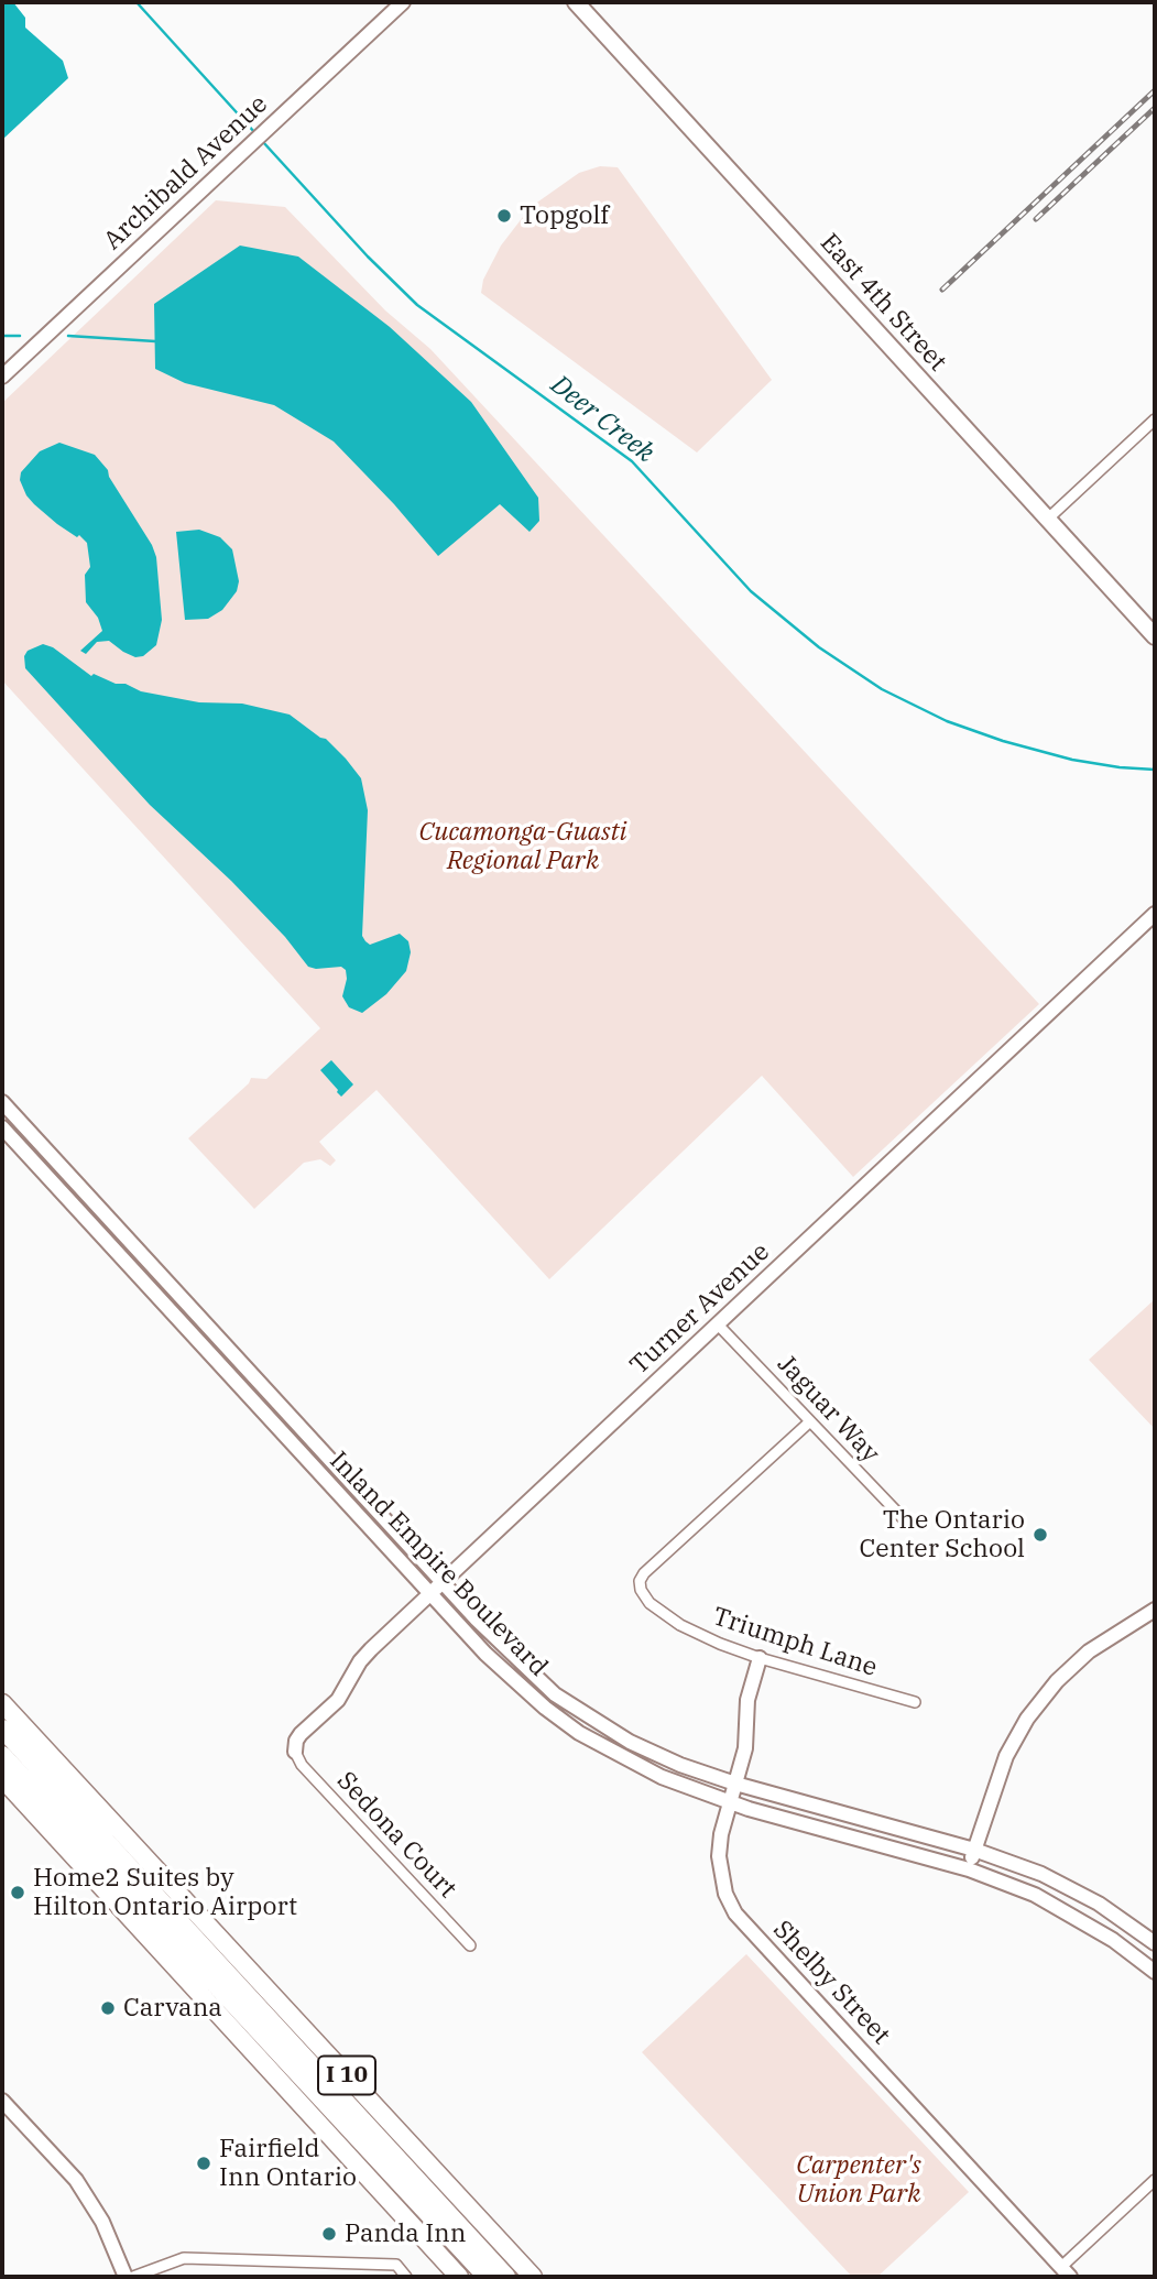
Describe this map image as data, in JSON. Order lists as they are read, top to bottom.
{
  "streets": {
    "highway": ["I 10"],
    "main road": [
      "Archibald Avenue",
      "East 4th Street",
      "Turner Avenue",
      "Inland Empire Boulevard",
      "Shelby Street"
    ],
    "street": ["Jaguar Way", "Triumph Lane", "Sedona Court"]
  },
  "crossings": [
    ["Turner Avenue", "Jaguar Way"],
    ["Turner Avenue", "Inland Empire Boulevard"],
    ["Turner Avenue", "Sedona Court"],
    ["Jaguar Way", "Triumph Lane"],
    ["Inland Empire Boulevard", "Shelby Street"],
    ["Triumph Lane", "Shelby Street"]
  ],
  "water": ["Deer Creek"],
  "parks": ["Cucamonga-Guasti Regional Park", "Carpenter's Union Park"],
  "places": [
    "Topgolf",
    "The Ontario Center School",
    "Home2 Suites by Hilton Ontario Airport",
    "Carvana",
    "Fairfield Inn Ontario",
    "Panda Inn"
  ]
}
